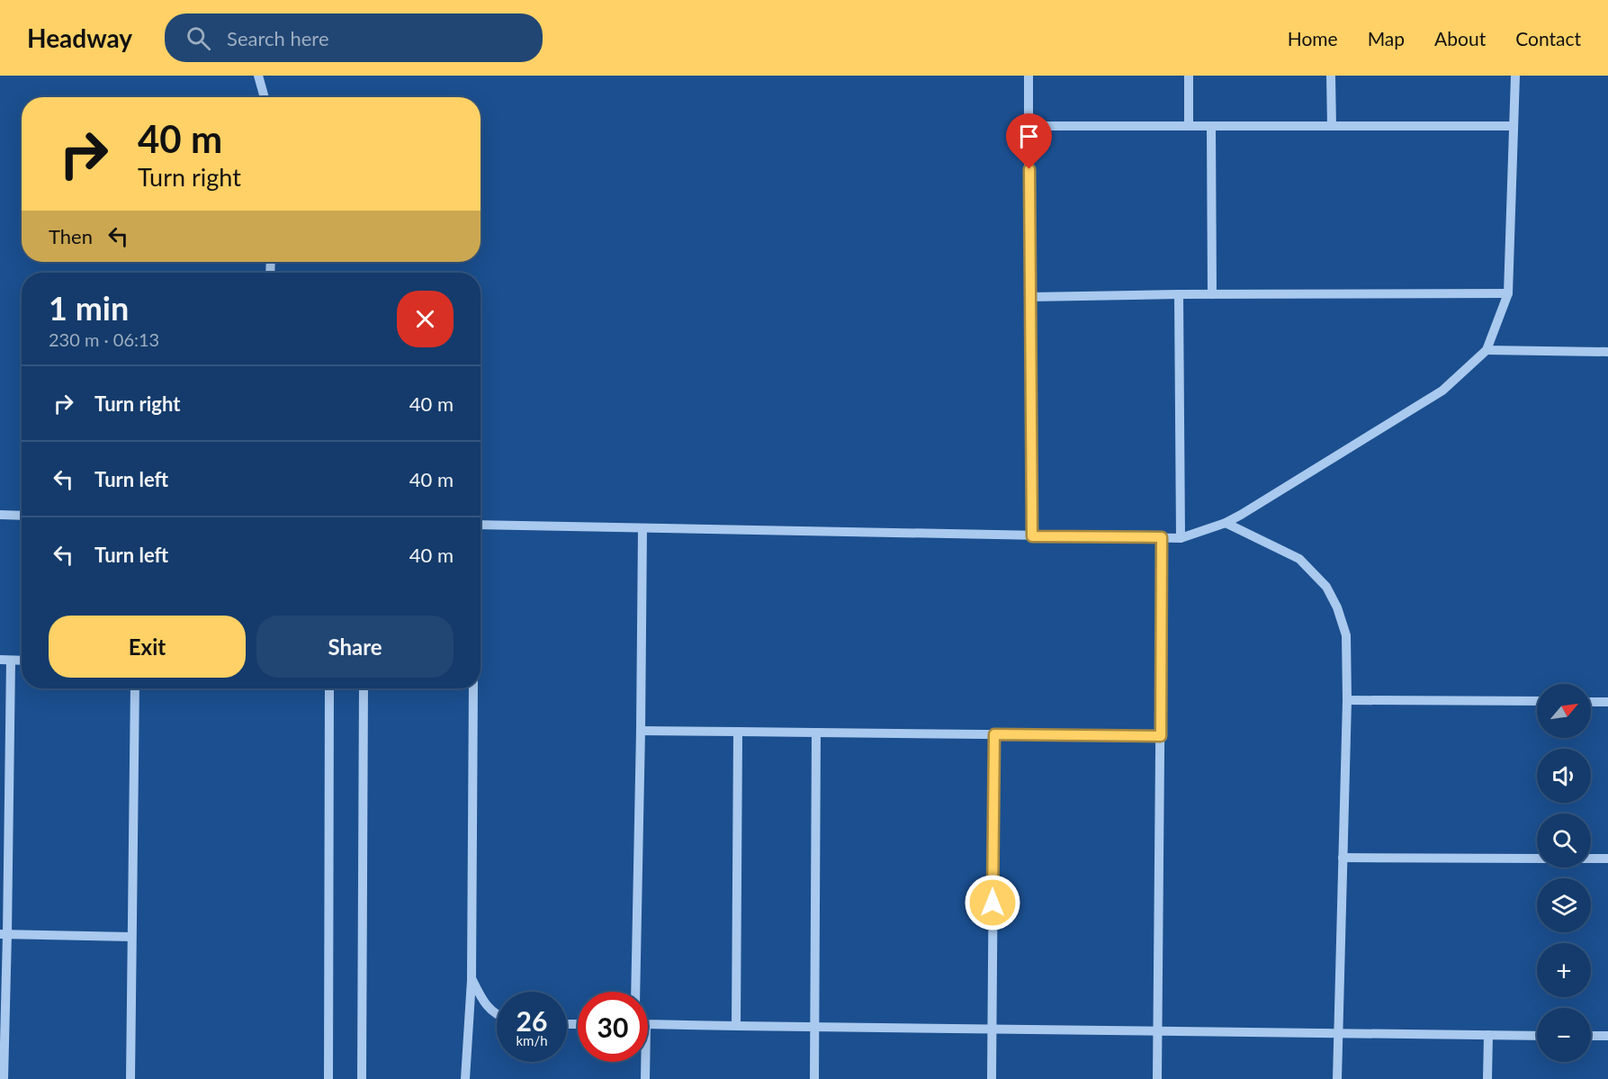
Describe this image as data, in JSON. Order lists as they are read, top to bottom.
{
  "north": "top right",
  "page": {
    "header": "Headway",
    "search": "Search here",
    "nav": [
      "Home",
      "Map",
      "About",
      "Contact"
    ],
    "turn": ["40 m", "Turn right"],
    "then": "Then",
    "heading": ["1 min", "230 m · 06:13"],
    "list": [
      {
        "name": "Turn right",
        "value": "40 m"
      },
      {
        "name": "Turn left",
        "value": "40 m"
      },
      {
        "name": "Turn left",
        "value": "40 m"
      }
    ],
    "buttons": ["Exit", "Share"],
    "map_buttons": ["+", "−"],
    "speed": "26 km/h",
    "limit": "30"
  }
}
